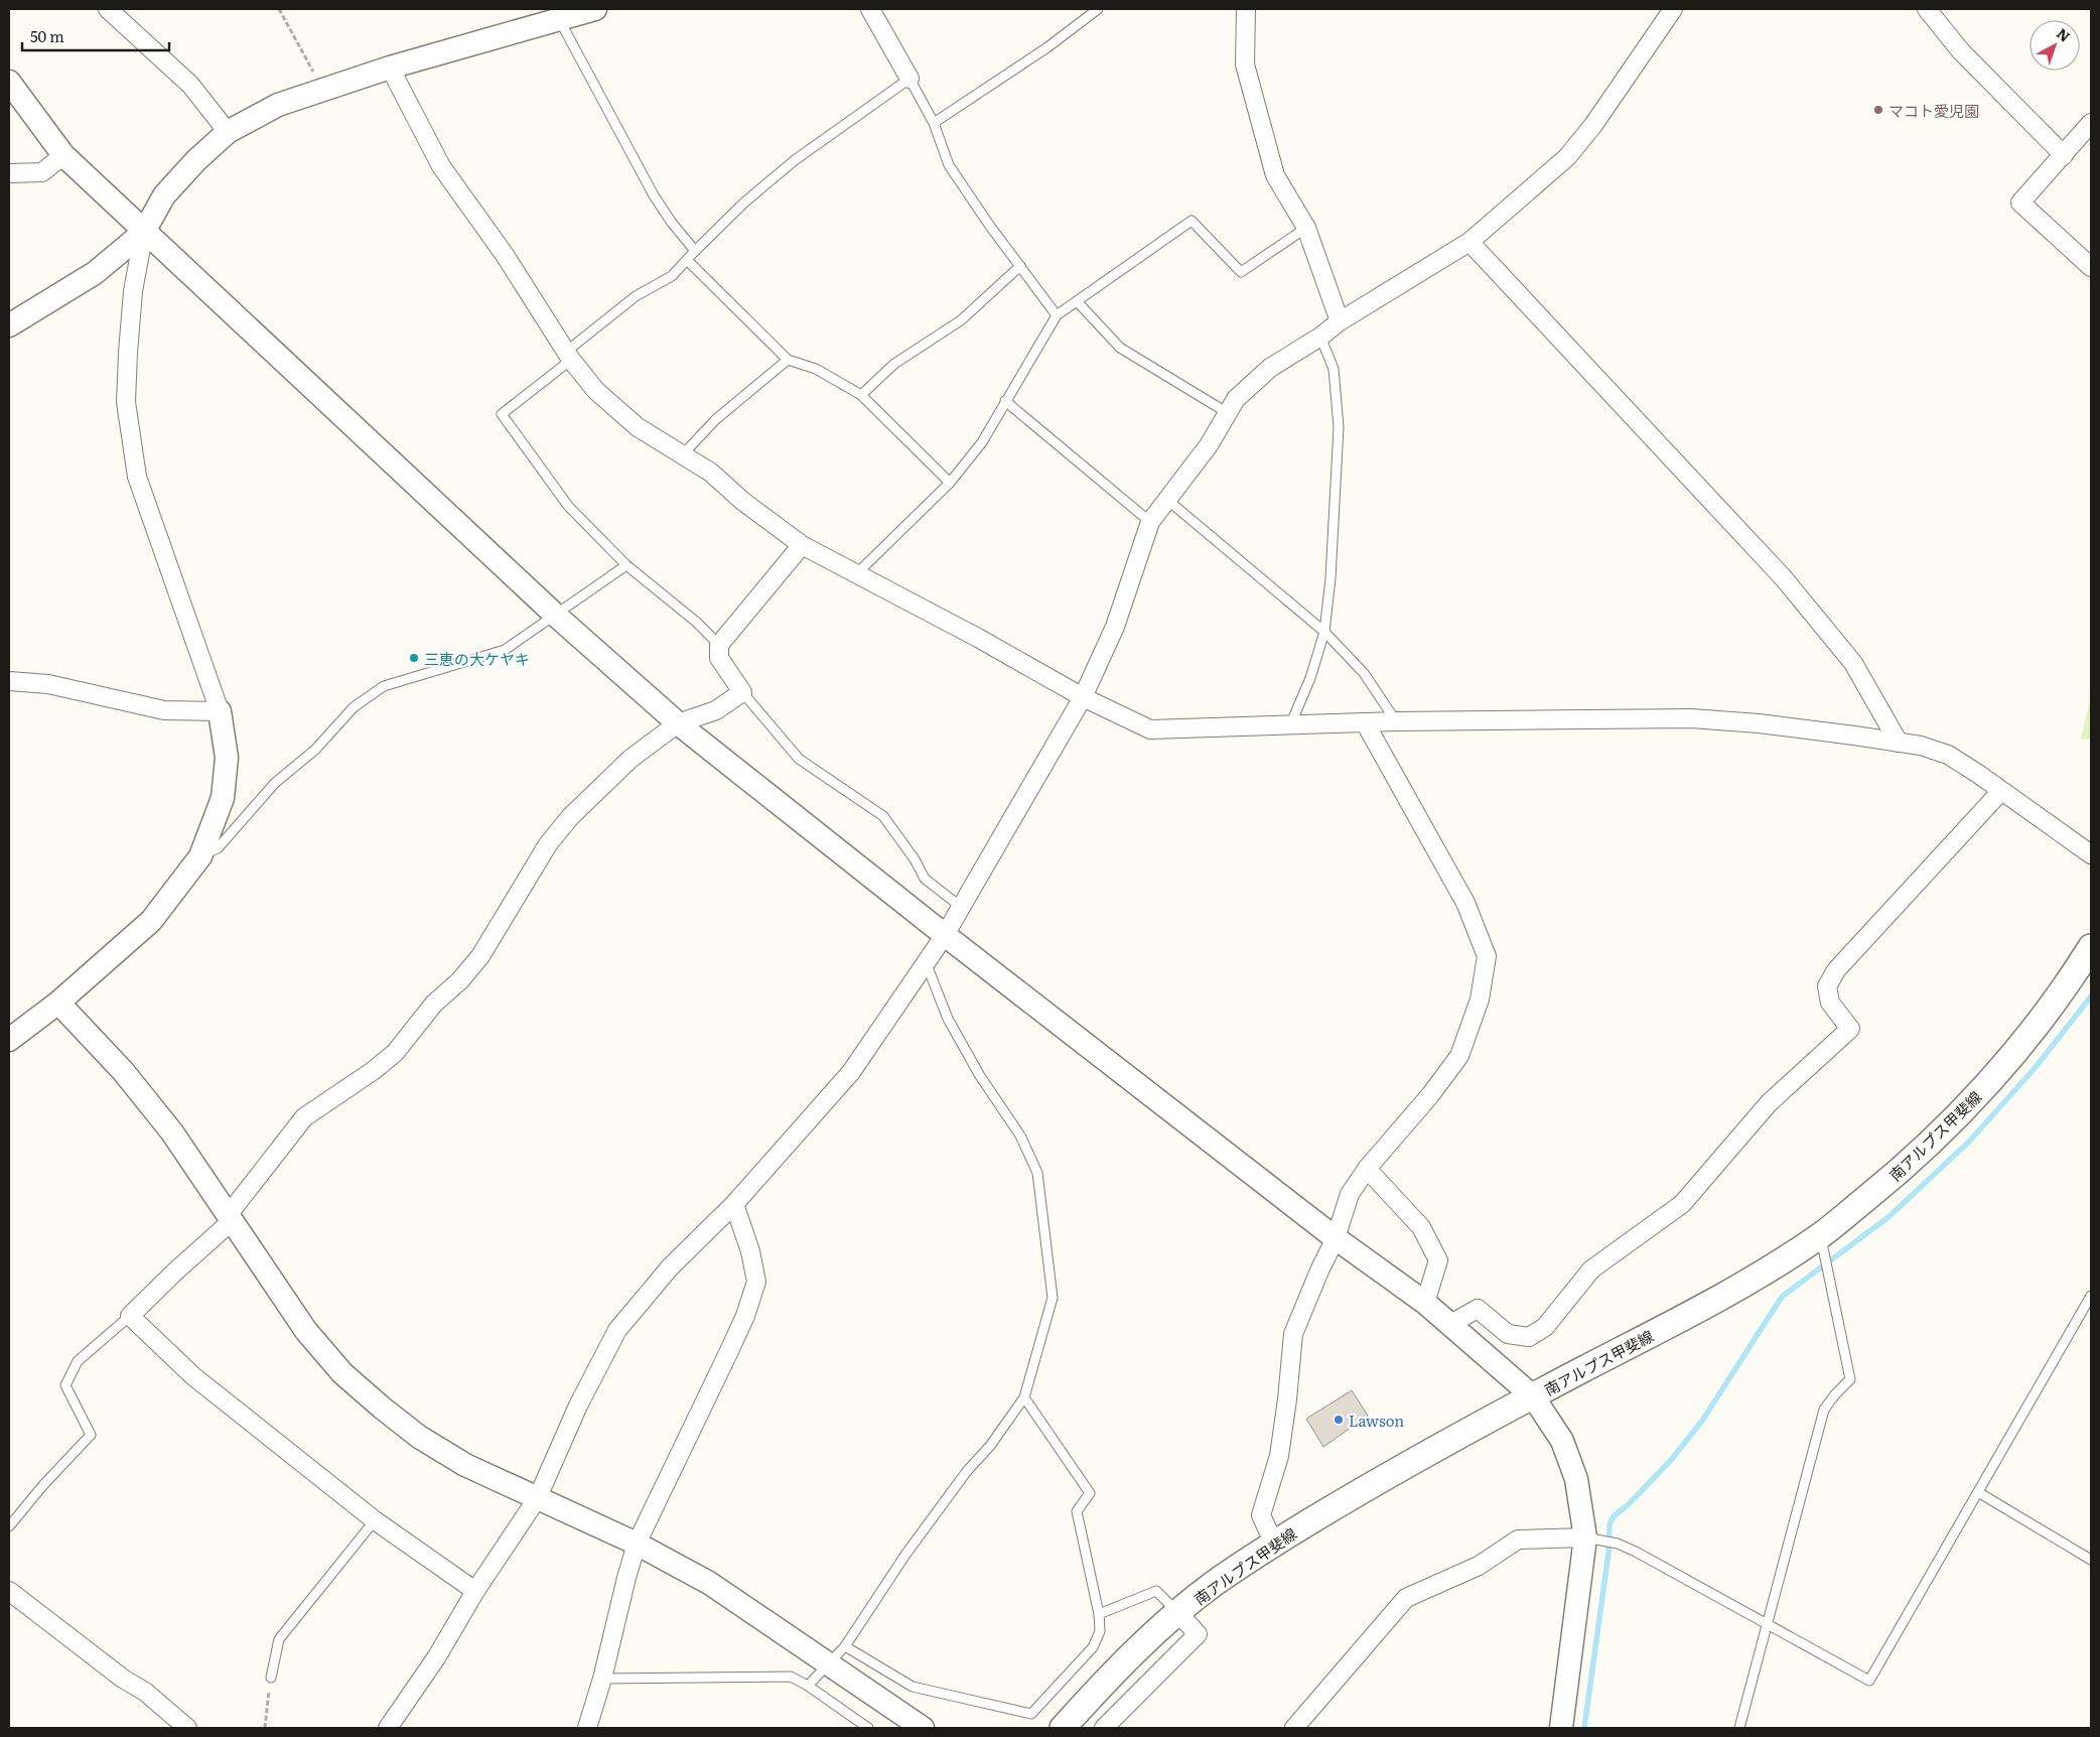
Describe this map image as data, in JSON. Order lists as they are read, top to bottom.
{
  "streets": {
    "main road": ["南アルプス甲斐線"]
  },
  "places": ["マコト愛児園", "三恵の大ケヤキ", "Lawson"],
  "scale_bar": "50 m",
  "north": "top right"
}
